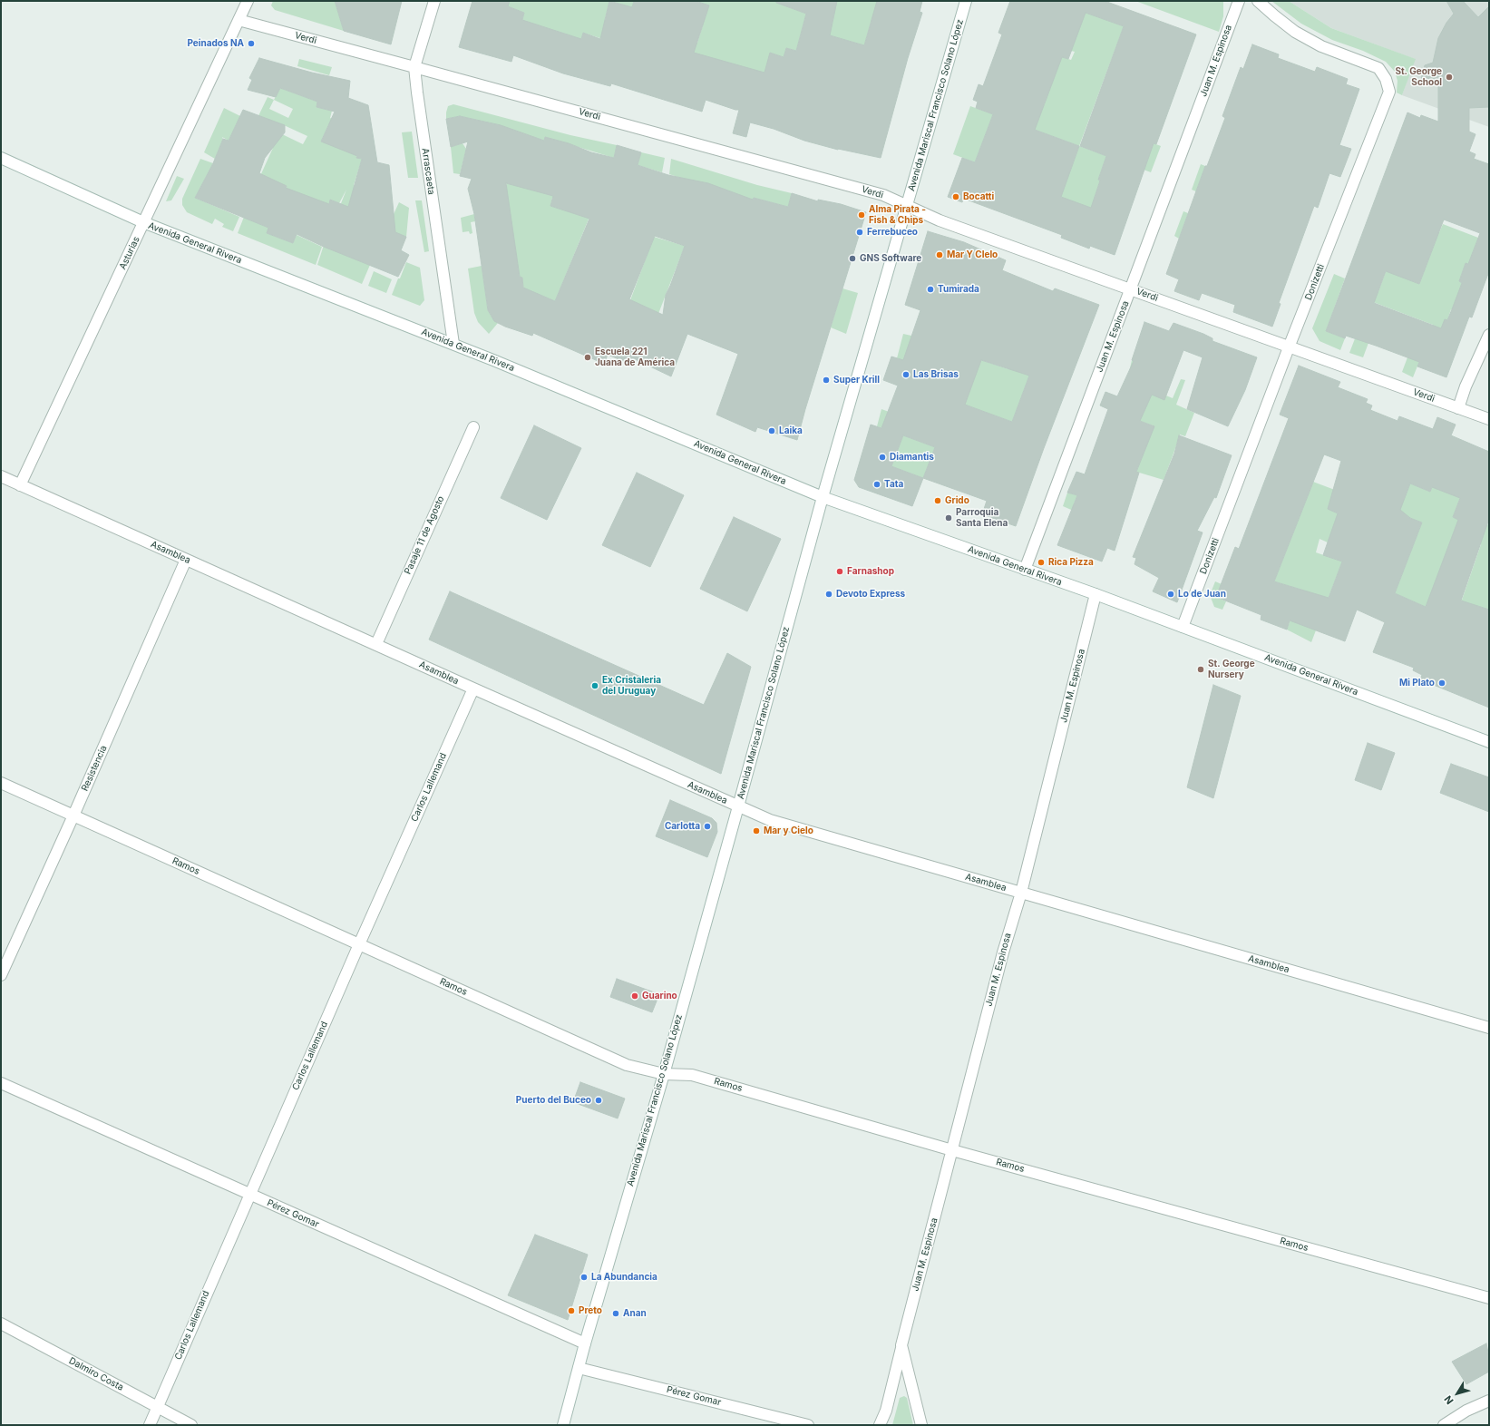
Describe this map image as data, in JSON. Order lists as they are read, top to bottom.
{
  "streets": {
    "street": [
      "Verdi",
      "Juan M. Espinosa",
      "Avenida Mariscal Francisco Solano López",
      "Arrascaeta",
      "Avenida General Rivera",
      "Asturias",
      "Donizetti",
      "Pasaje 11 de Agosto",
      "Asamblea",
      "Resistencia",
      "Carlos Lallemand",
      "Ramos",
      "Pérez Gomar",
      "Dalmiro Costa"
    ]
  },
  "crossings": [
    ["Verdi", "Juan M. Espinosa"],
    ["Verdi", "Avenida Mariscal Francisco Solano López"],
    ["Verdi", "Arrascaeta"],
    ["Verdi", "Asturias"],
    ["Verdi", "Donizetti"],
    ["Juan M. Espinosa", "Avenida General Rivera"],
    ["Juan M. Espinosa", "Asamblea"],
    ["Juan M. Espinosa", "Ramos"],
    ["Avenida Mariscal Francisco Solano López", "Avenida General Rivera"],
    ["Avenida Mariscal Francisco Solano López", "Asamblea"],
    ["Avenida Mariscal Francisco Solano López", "Ramos"],
    ["Avenida Mariscal Francisco Solano López", "Pérez Gomar"],
    ["Arrascaeta", "Avenida General Rivera"],
    ["Avenida General Rivera", "Asturias"],
    ["Avenida General Rivera", "Donizetti"],
    ["Asturias", "Asamblea"],
    ["Pasaje 11 de Agosto", "Asamblea"],
    ["Asamblea", "Resistencia"],
    ["Asamblea", "Carlos Lallemand"],
    ["Resistencia", "Ramos"],
    ["Carlos Lallemand", "Ramos"],
    ["Carlos Lallemand", "Pérez Gomar"],
    ["Carlos Lallemand", "Dalmiro Costa"]
  ],
  "places": [
    "Peinados NA",
    "St. George School",
    "Bocatti",
    "Alma Pirata - Fish & Chips",
    "Ferrebuceo",
    "Mar Y CIelo",
    "GNS Software",
    "Tumirada",
    "Escuela 221 Juana de América",
    "Las Brisas",
    "Super Krill",
    "Laika",
    "Diamantis",
    "Tata",
    "Grido",
    "Parroquia Santa Elena",
    "Rica Pizza",
    "Farnashop",
    "Devoto Express",
    "Lo de Juan",
    "St. George Nursery",
    "Mi Plato",
    "Ex Cristaleria del Uruguay",
    "Carlotta",
    "Mar y Cielo",
    "Guarino",
    "Puerto del Buceo",
    "La Abundancia",
    "Preto",
    "Anan"
  ],
  "north": "bottom left"
}
